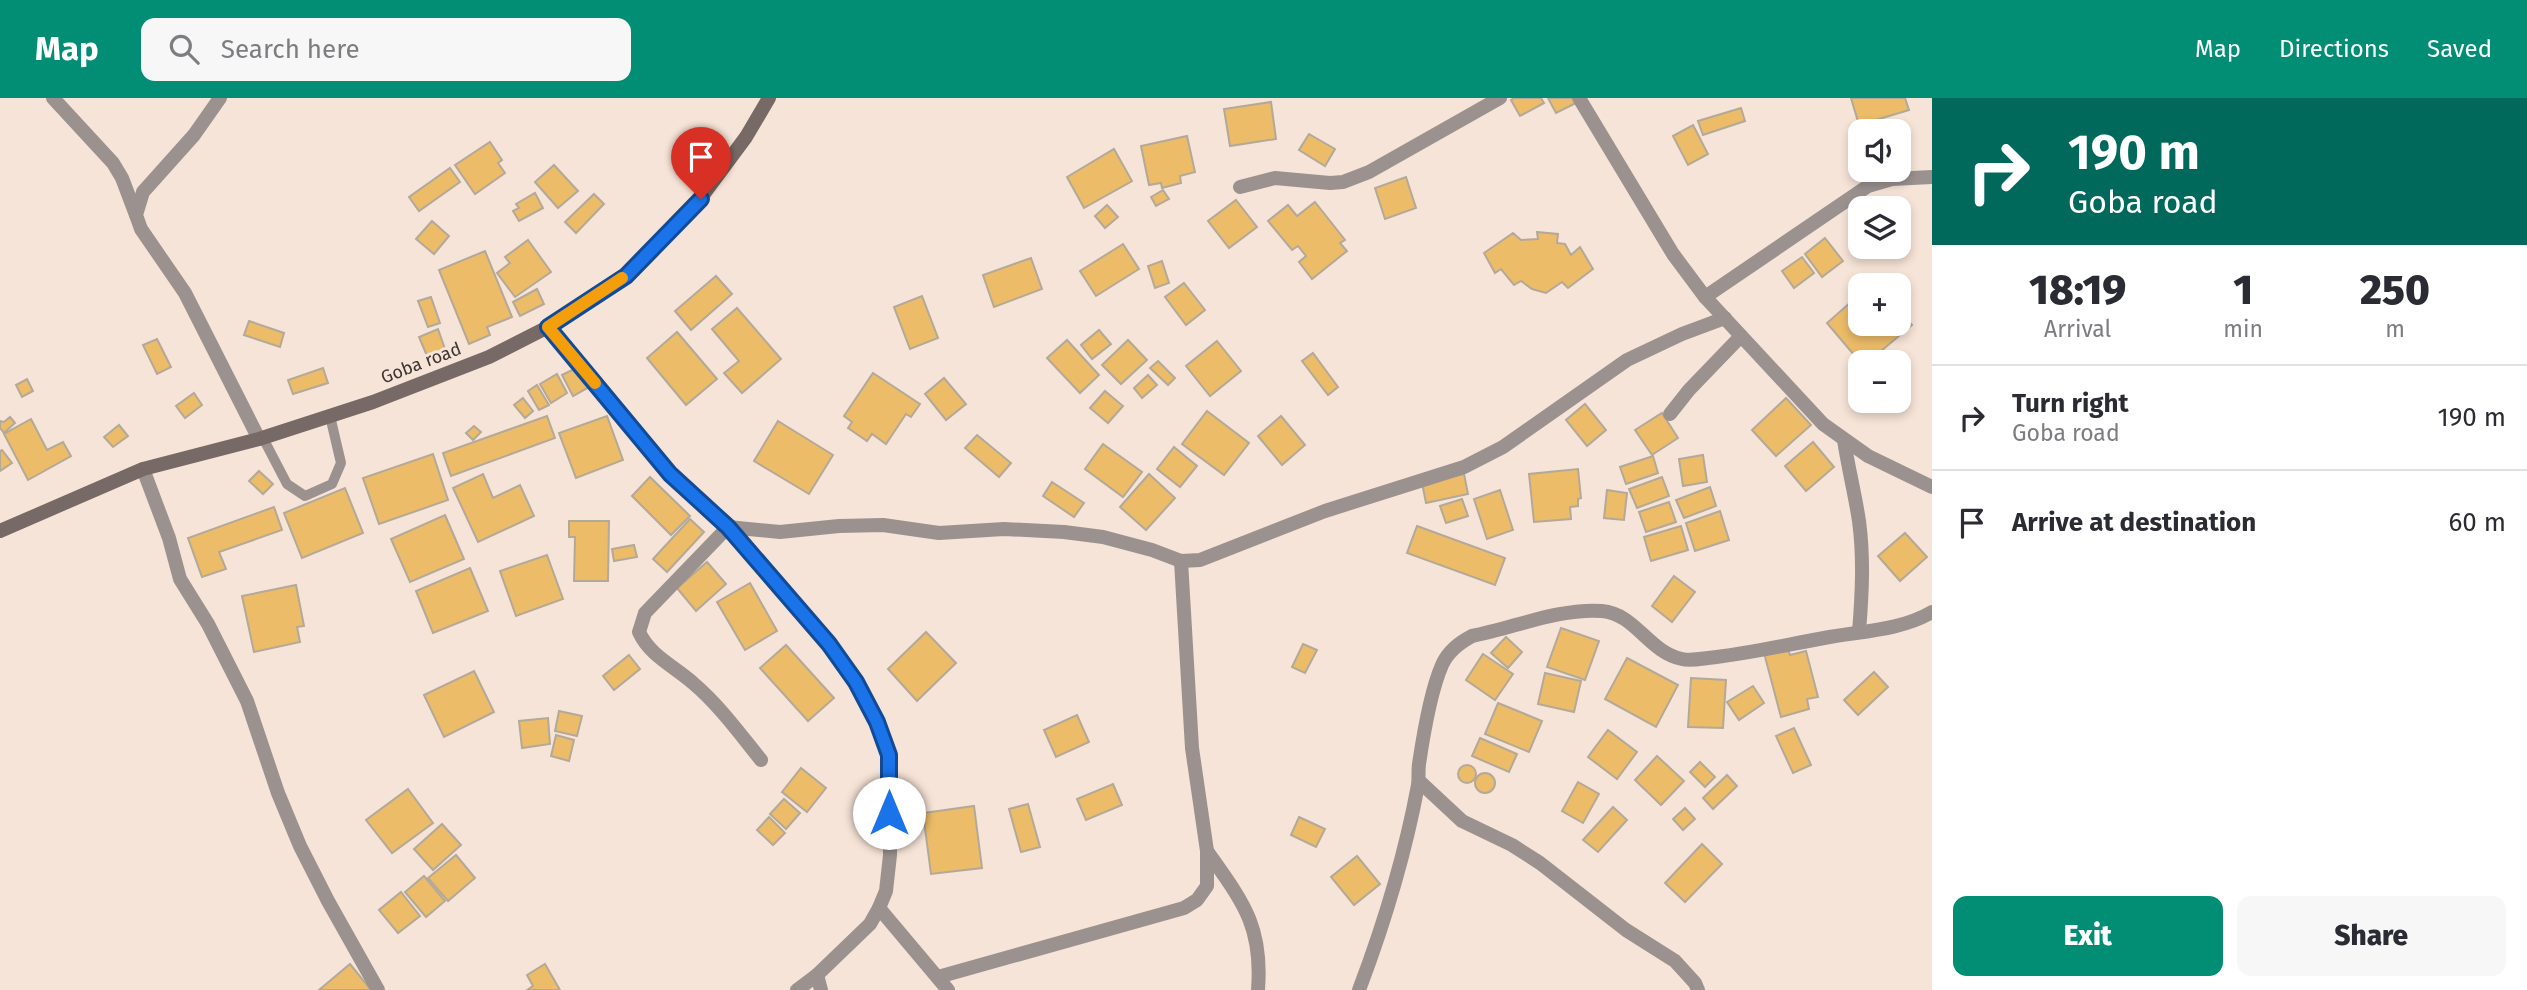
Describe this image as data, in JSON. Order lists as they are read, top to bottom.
{
  "streets": {
    "street": ["Goba road"]
  },
  "page": {
    "header": "Map",
    "search": "Search here",
    "nav": ["Map", "Directions", "Saved"],
    "turn": ["190 m", "Goba road"],
    "map_buttons": ["+", "−"],
    "eta": [
      "18:19",
      "Arrival",
      "1",
      "min",
      "250",
      "m"
    ],
    "list": [
      {
        "name": "Turn right",
        "note": "Goba road",
        "value": "190 m"
      },
      {
        "name": "Arrive at destination",
        "value": "60 m"
      }
    ],
    "buttons": ["Exit", "Share"]
  }
}
